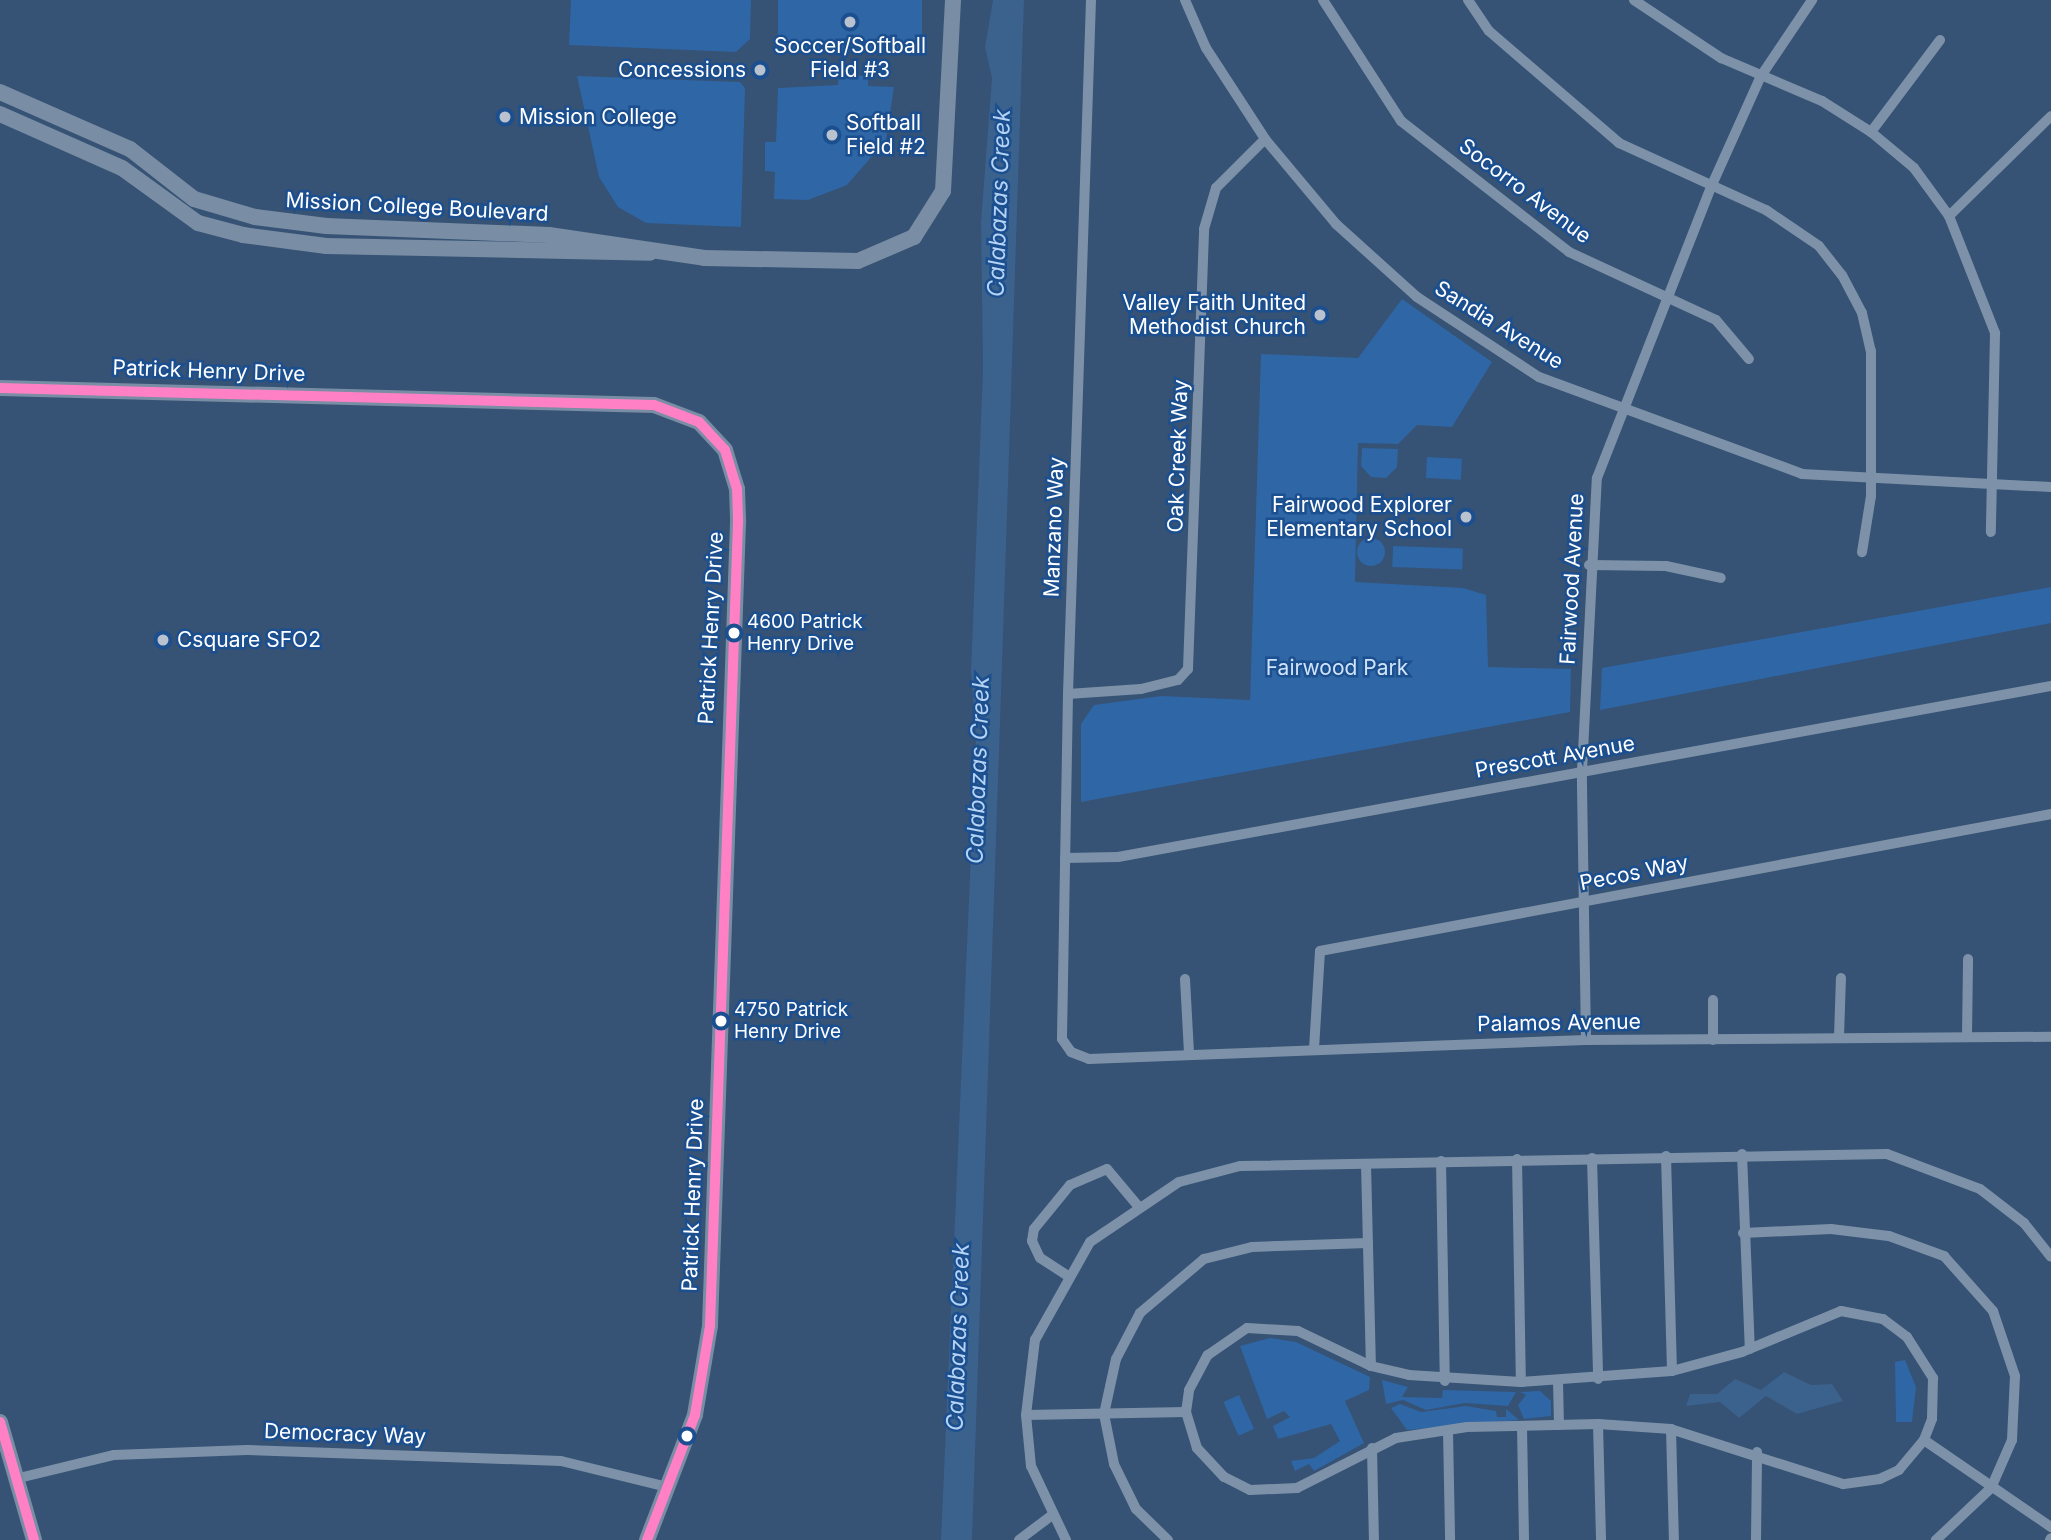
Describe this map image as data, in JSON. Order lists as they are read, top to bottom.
{
  "streets": {
    "street": [
      "Socorro Avenue",
      "Mission College Boulevard",
      "Sandia Avenue",
      "Patrick Henry Drive",
      "Oak Creek Way",
      "Manzano Way",
      "Fairwood Avenue",
      "Prescott Avenue",
      "Pecos Way",
      "Palamos Avenue",
      "Democracy Way"
    ]
  },
  "crossings": [
    ["Socorro Avenue", "Fairwood Avenue"],
    ["Sandia Avenue", "Oak Creek Way"],
    ["Sandia Avenue", "Fairwood Avenue"],
    ["Patrick Henry Drive", "Democracy Way"],
    ["Oak Creek Way", "Manzano Way"],
    ["Manzano Way", "Prescott Avenue"],
    ["Manzano Way", "Palamos Avenue"],
    ["Fairwood Avenue", "Prescott Avenue"],
    ["Fairwood Avenue", "Pecos Way"],
    ["Fairwood Avenue", "Palamos Avenue"],
    ["Pecos Way", "Palamos Avenue"]
  ],
  "water": ["Calabazas Creek"],
  "parks": ["Fairwood Park"],
  "places": [
    "Soccer/Softball Field #3",
    "Concessions",
    "Mission College",
    "Softball Field #2",
    "Valley Faith United Methodist Church",
    "Fairwood Explorer Elementary School",
    "4600 Patrick Henry Drive",
    "Csquare SFO2",
    "4750 Patrick Henry Drive"
  ]
}
